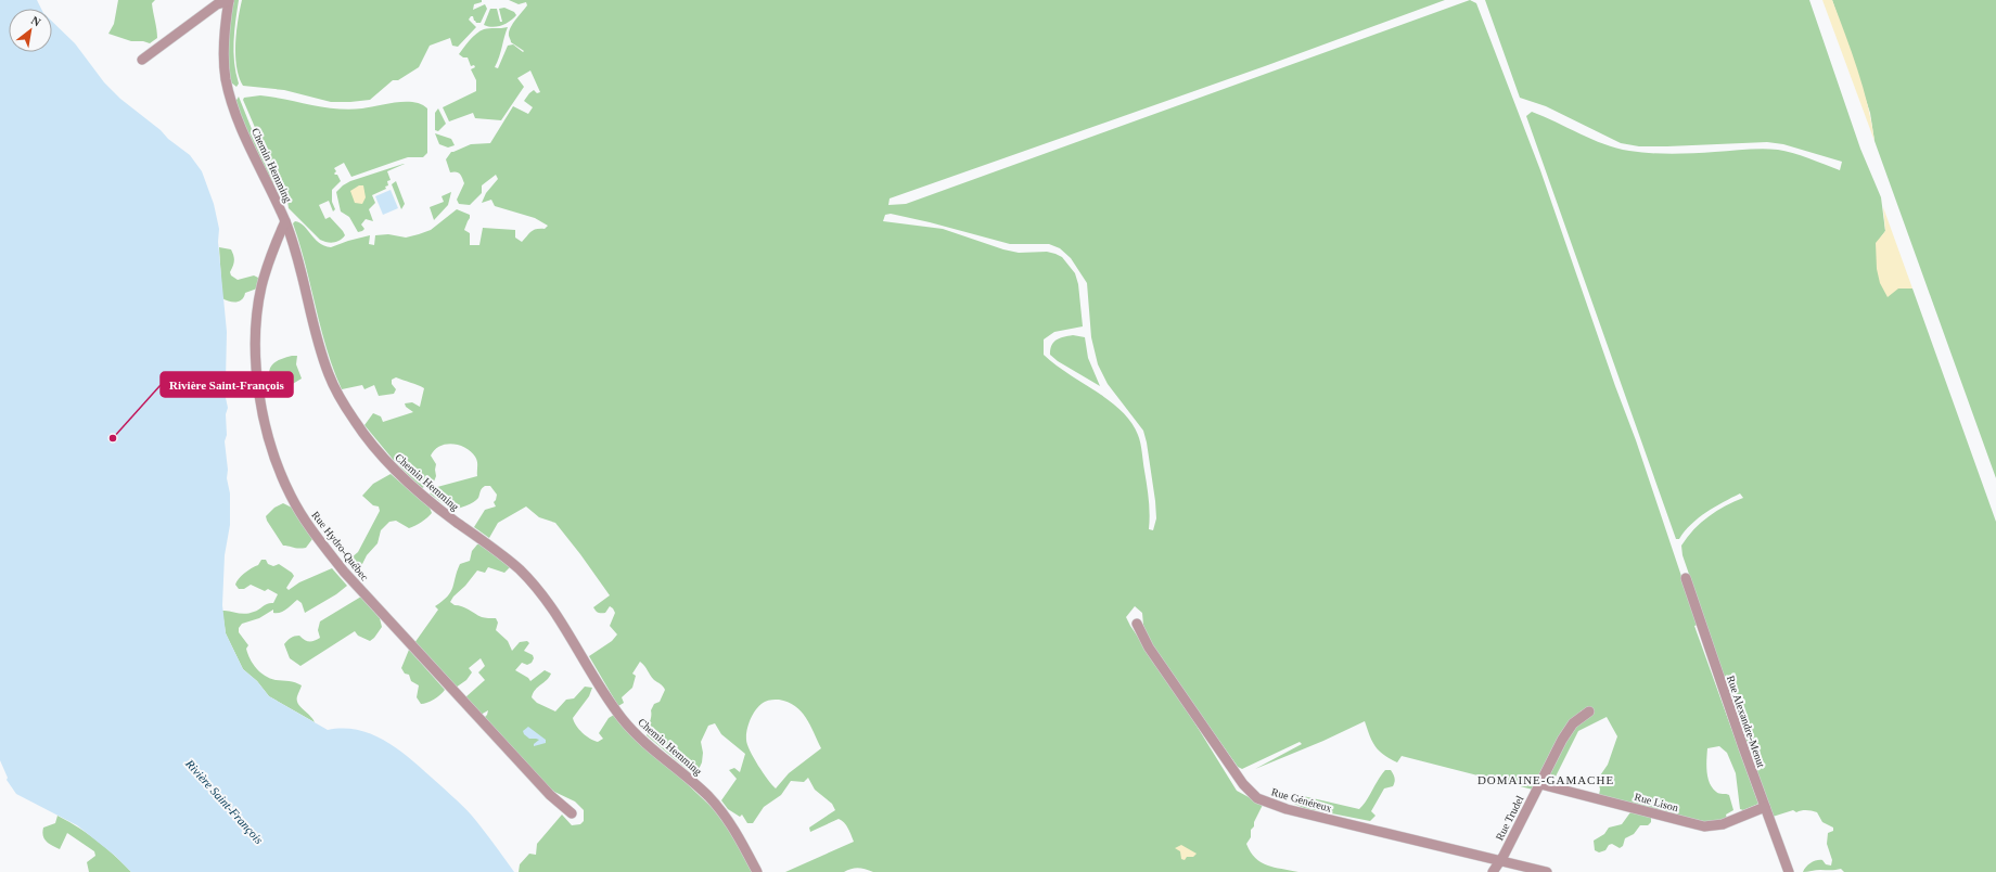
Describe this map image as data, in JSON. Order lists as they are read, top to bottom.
{
  "streets": {
    "street": [
      "Chemin Hemming",
      "Rue Hydro-Québec",
      "Rue Alexandre-Menut",
      "Rue Généreux",
      "Rue Lison",
      "Rue Trudel"
    ]
  },
  "crossings": [
    ["Chemin Hemming", "Rue Hydro-Québec"],
    ["Rue Alexandre-Menut", "Rue Lison"],
    ["Rue Généreux", "Rue Trudel"],
    ["Rue Lison", "Rue Trudel"]
  ],
  "districts": ["DOMAINE-GAMACHE"],
  "water": ["Rivière Saint-François"],
  "places": ["Rivière Saint-François"],
  "north": "top right"
}
